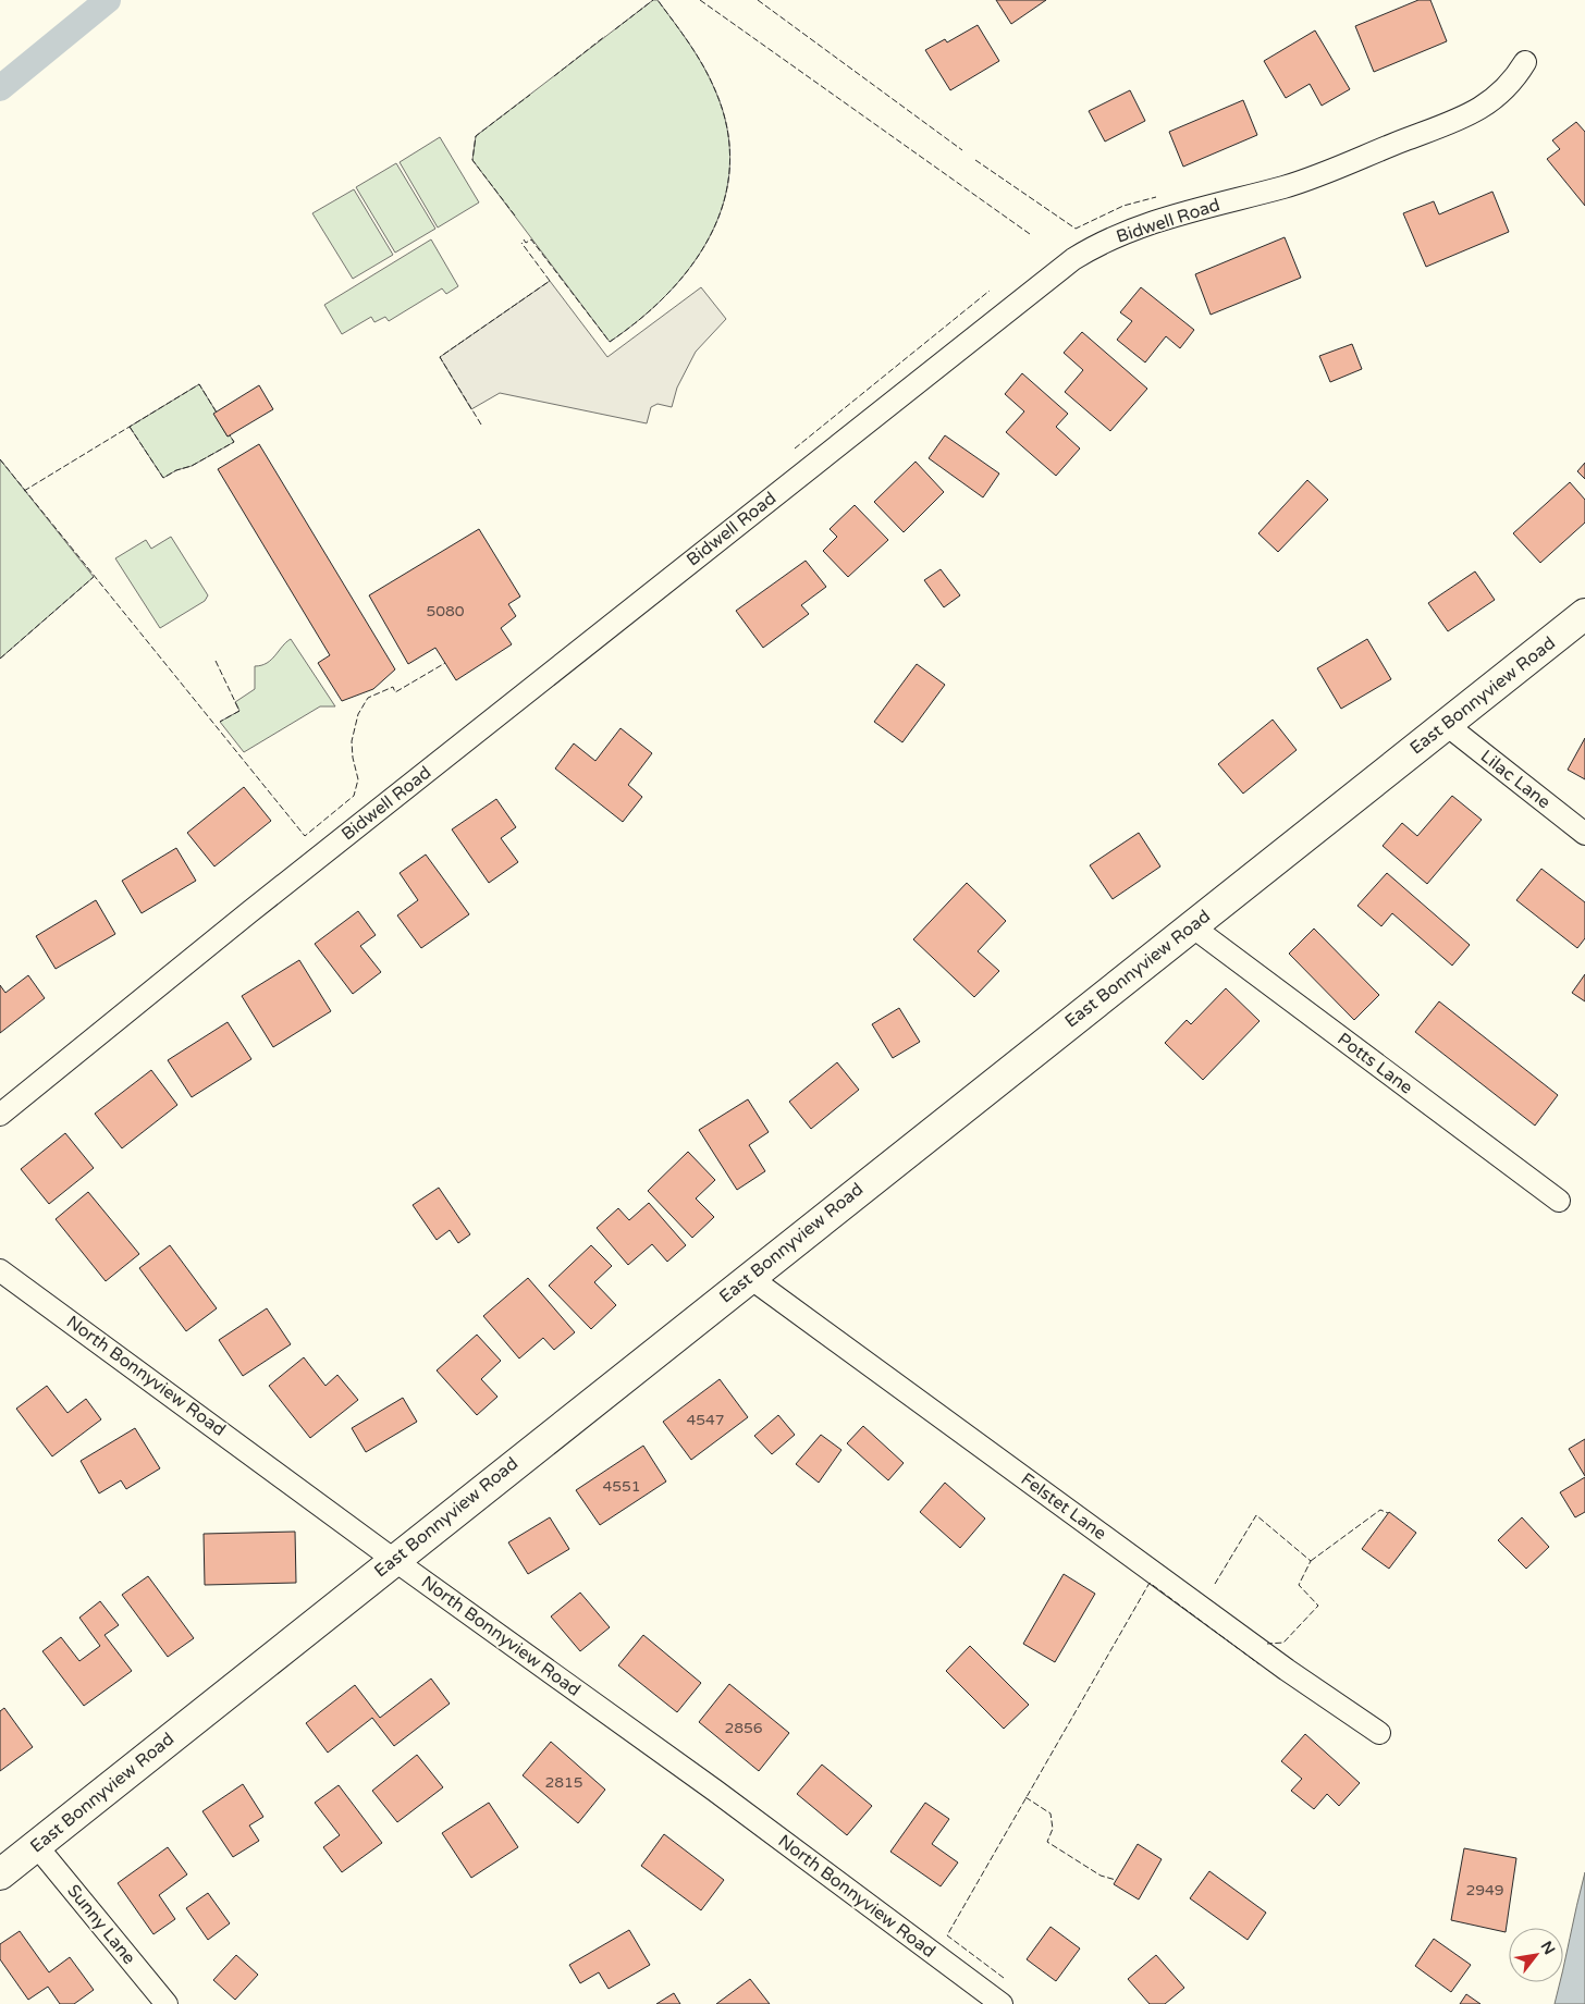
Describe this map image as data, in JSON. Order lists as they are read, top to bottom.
{
  "streets": {
    "street": [
      "Bidwell Road",
      "East Bonnyview Road",
      "Lilac Lane",
      "Potts Lane",
      "North Bonnyview Road",
      "Felstet Lane",
      "Sunny Lane"
    ]
  },
  "crossings": [
    ["East Bonnyview Road", "Lilac Lane"],
    ["East Bonnyview Road", "Potts Lane"],
    ["East Bonnyview Road", "North Bonnyview Road"],
    ["East Bonnyview Road", "Felstet Lane"],
    ["East Bonnyview Road", "Sunny Lane"]
  ],
  "house_numbers": [
    "5080",
    "4547",
    "4551",
    "2856",
    "2815",
    "2949"
  ],
  "north": "top right"
}
